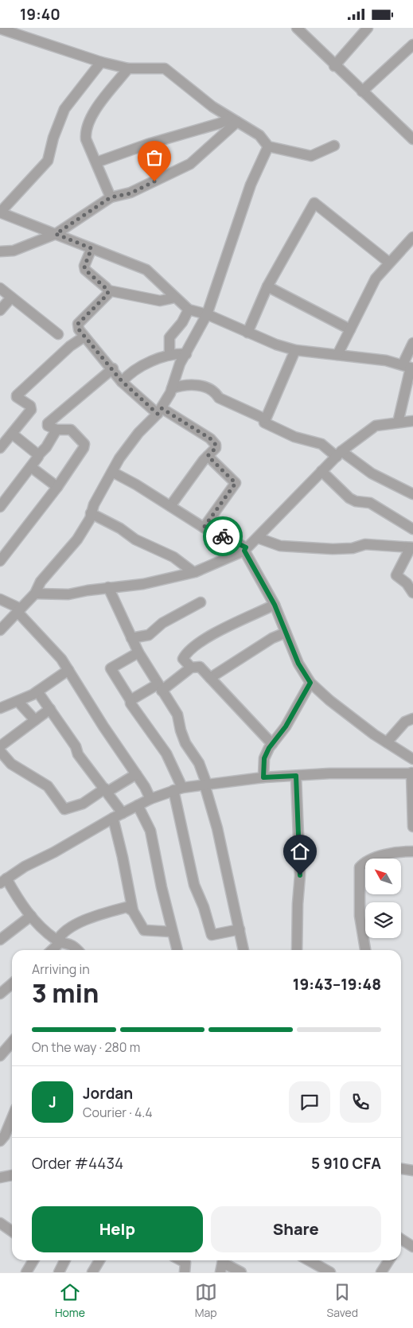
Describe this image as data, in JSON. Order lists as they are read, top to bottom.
{
  "north": "top left",
  "page": {
    "status": "19:40",
    "heading": ["3 min", "Arriving in", "19:43–19:48"],
    "panel": [
      "Jordan",
      "Courier · 4.4",
      "Order #4434",
      "5 910 CFA"
    ],
    "bar": "On the way · 280 m",
    "round": "J",
    "buttons": ["Help", "Share"],
    "tabs": ["Home", "Map", "Saved"]
  }
}
